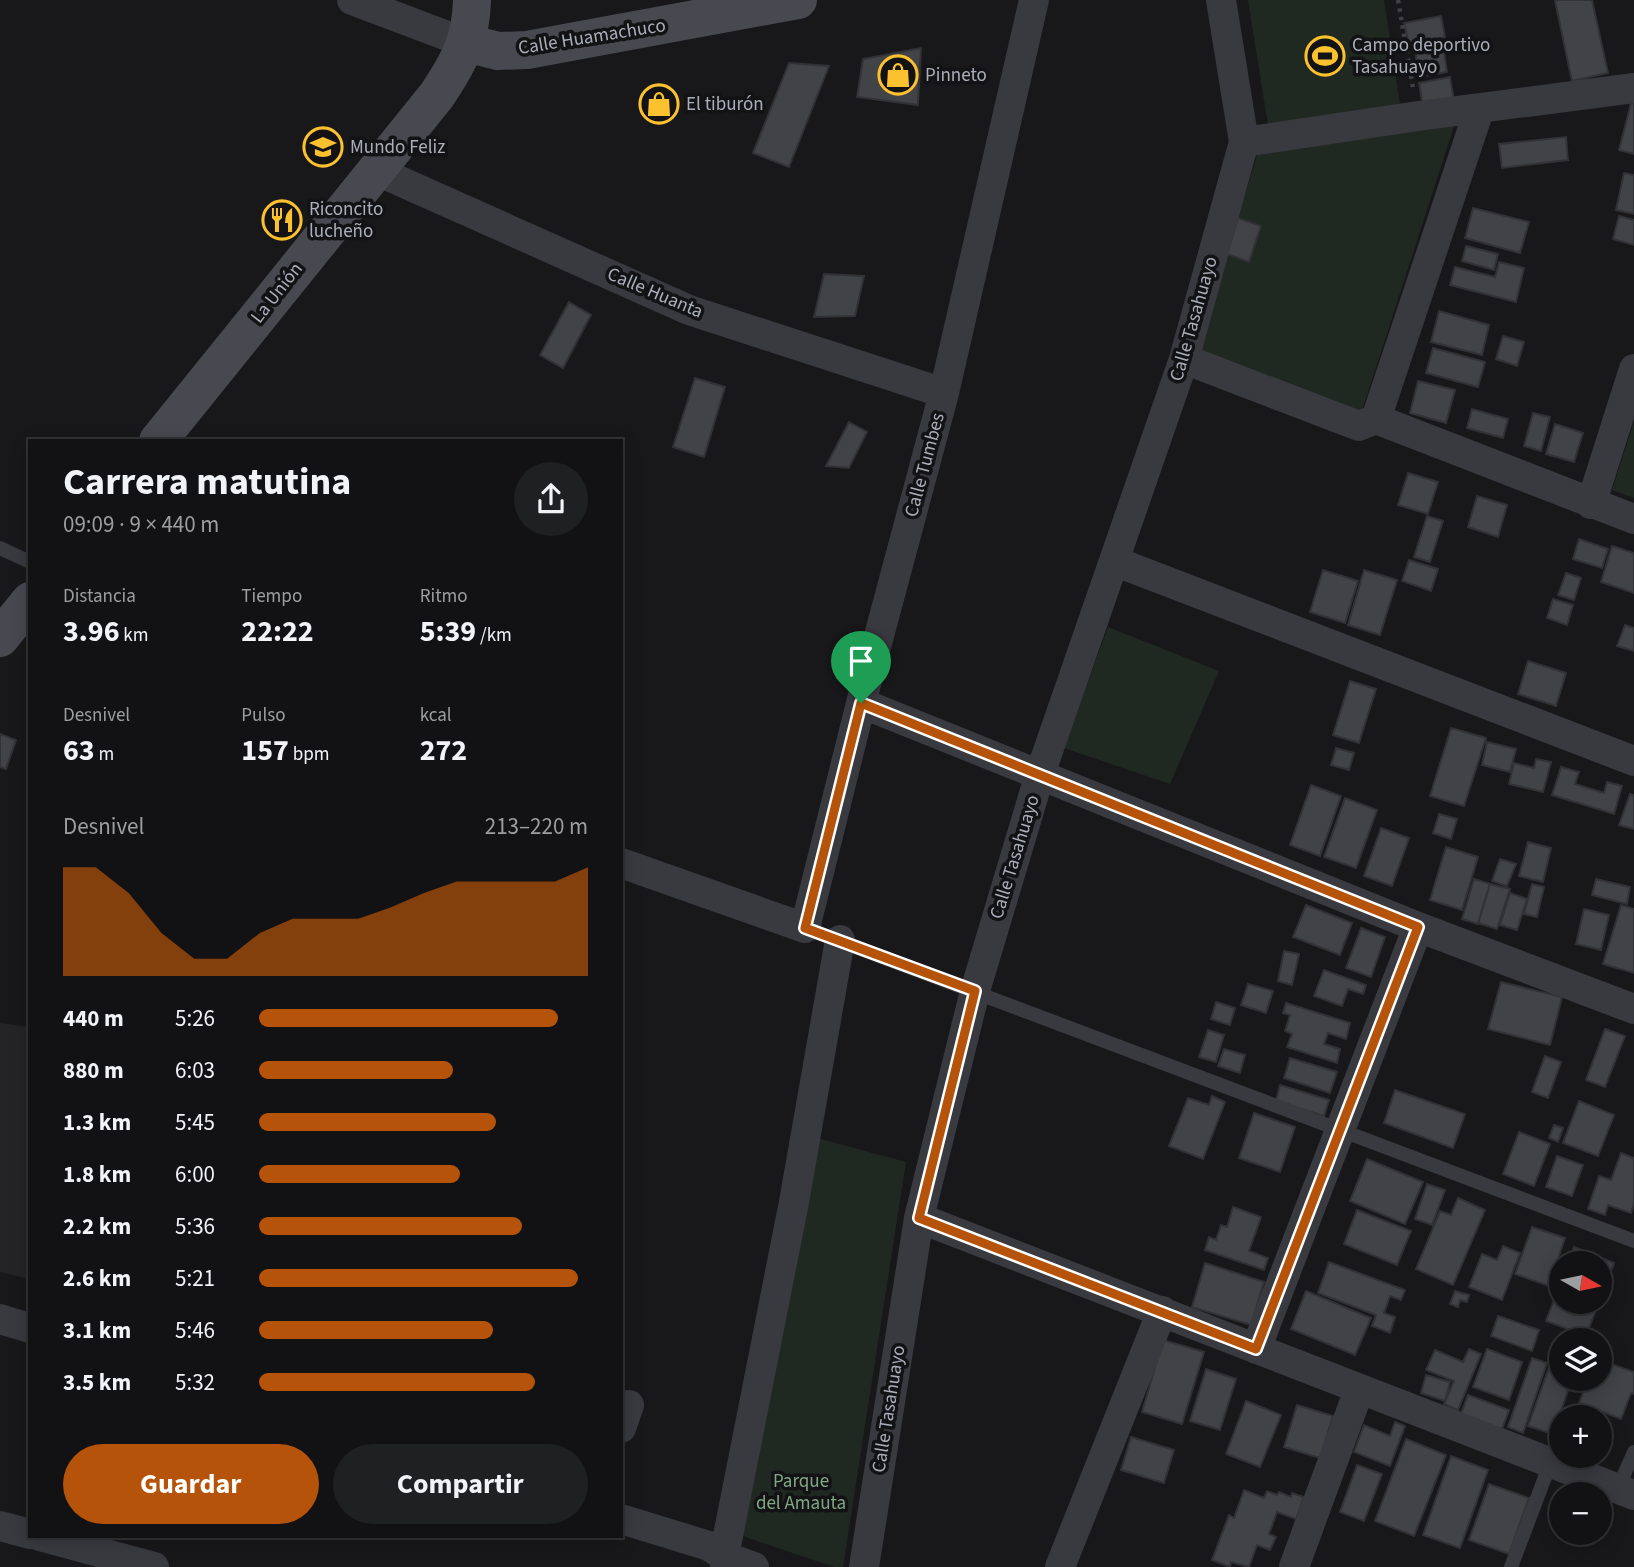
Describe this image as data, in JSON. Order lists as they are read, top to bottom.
{
  "streets": {
    "main road": ["Calle Huamachuco", "La Unión"],
    "street": ["Calle Huanta", "Calle Tasahuayo", "Calle Tumbes"]
  },
  "crossings": [
    ["Calle Huamachuco", "La Unión"],
    ["La Unión", "Calle Huanta"],
    ["Calle Huanta", "Calle Tumbes"]
  ],
  "parks": ["Parque del Amauta"],
  "places": {
    "sports": ["Campo deportivo Tasahuayo"],
    "shop": ["Pinneto", "El tiburón"],
    "school or university": ["Mundo Feliz"],
    "restaurant": ["Riconcito lucheño"]
  },
  "north": "right",
  "page": {
    "heading": ["Carrera matutina", "09:09 · 9 × 440 m"],
    "stats": [
      ["Distancia", "3.96 km"],
      ["Tiempo", "22:22"],
      ["Ritmo", "5:39 /km"],
      ["Desnivel", "63 m"],
      ["Pulso", "157 bpm"],
      ["kcal", "272"]
    ],
    "chart": ["Desnivel", "213–220 m"],
    "list": [
      {
        "name": "440 m",
        "note": "5:26"
      },
      {
        "name": "880 m",
        "note": "6:03"
      },
      {
        "name": "1.3 km",
        "note": "5:45"
      },
      {
        "name": "1.8 km",
        "note": "6:00"
      },
      {
        "name": "2.2 km",
        "note": "5:36"
      },
      {
        "name": "2.6 km",
        "note": "5:21"
      },
      {
        "name": "3.1 km",
        "note": "5:46"
      },
      {
        "name": "3.5 km",
        "note": "5:32"
      }
    ],
    "map_buttons": ["+", "−"],
    "buttons": ["Guardar", "Compartir"]
  }
}
